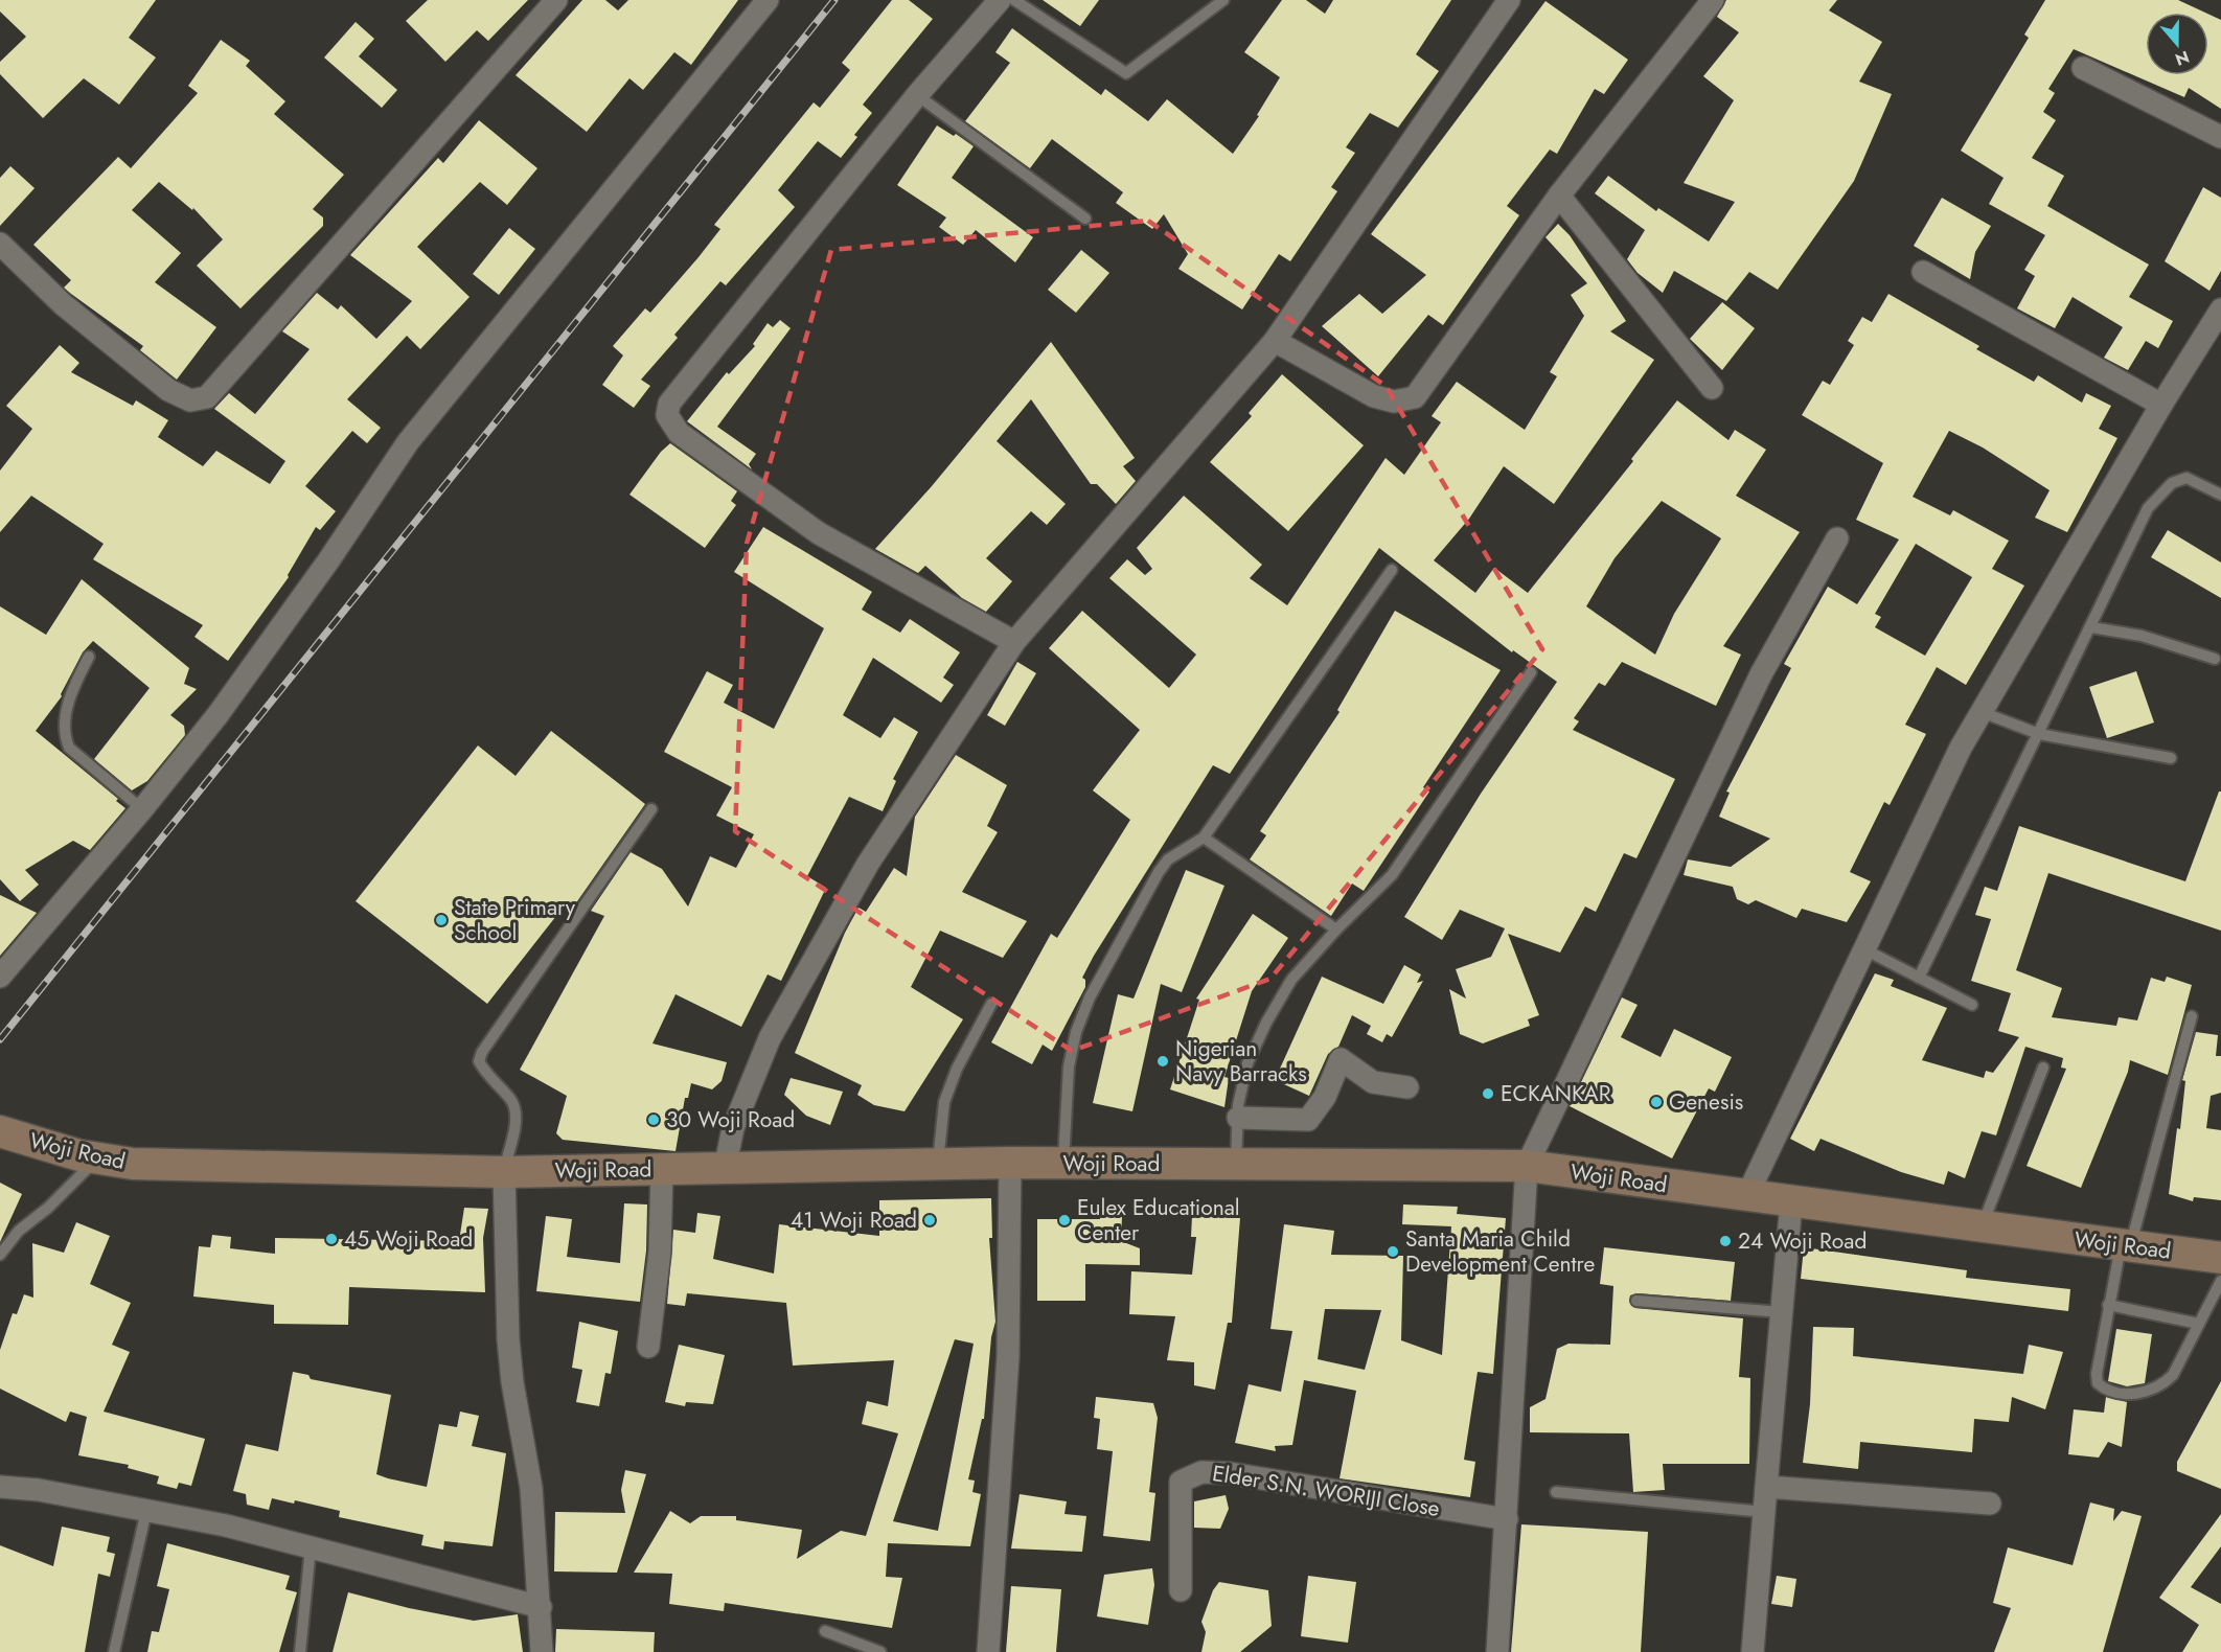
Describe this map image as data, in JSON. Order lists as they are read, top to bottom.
{
  "streets": {
    "main road": ["Woji Road"],
    "street": ["Elder S.N. WORIJI Close"]
  },
  "places": [
    "State Primary School",
    "Nigerian Navy Barracks",
    "ECKANKAR",
    "Genesis",
    "30 Woji Road",
    "41 Woji Road",
    "Eulex Educational Center",
    "45 Woji Road",
    "24 Woji Road",
    "Santa Maria Child Development Centre"
  ],
  "north": "bottom"
}
